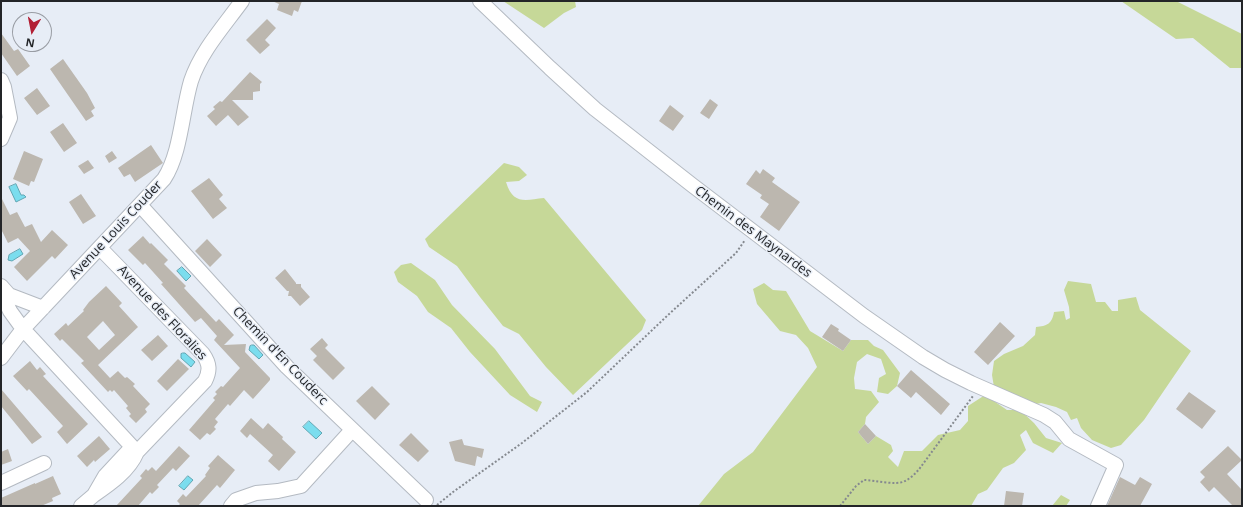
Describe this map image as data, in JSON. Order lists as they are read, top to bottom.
{
  "streets": {
    "street": [
      "Avenue Louis Couder",
      "Chemin des Maynardes",
      "Avenue des Floralies",
      "Chemin d'En Couderc"
    ]
  },
  "crossings": [
    ["Avenue Louis Couder", "Avenue des Floralies"],
    ["Avenue Louis Couder", "Chemin d'En Couderc"]
  ],
  "north": "bottom"
}
